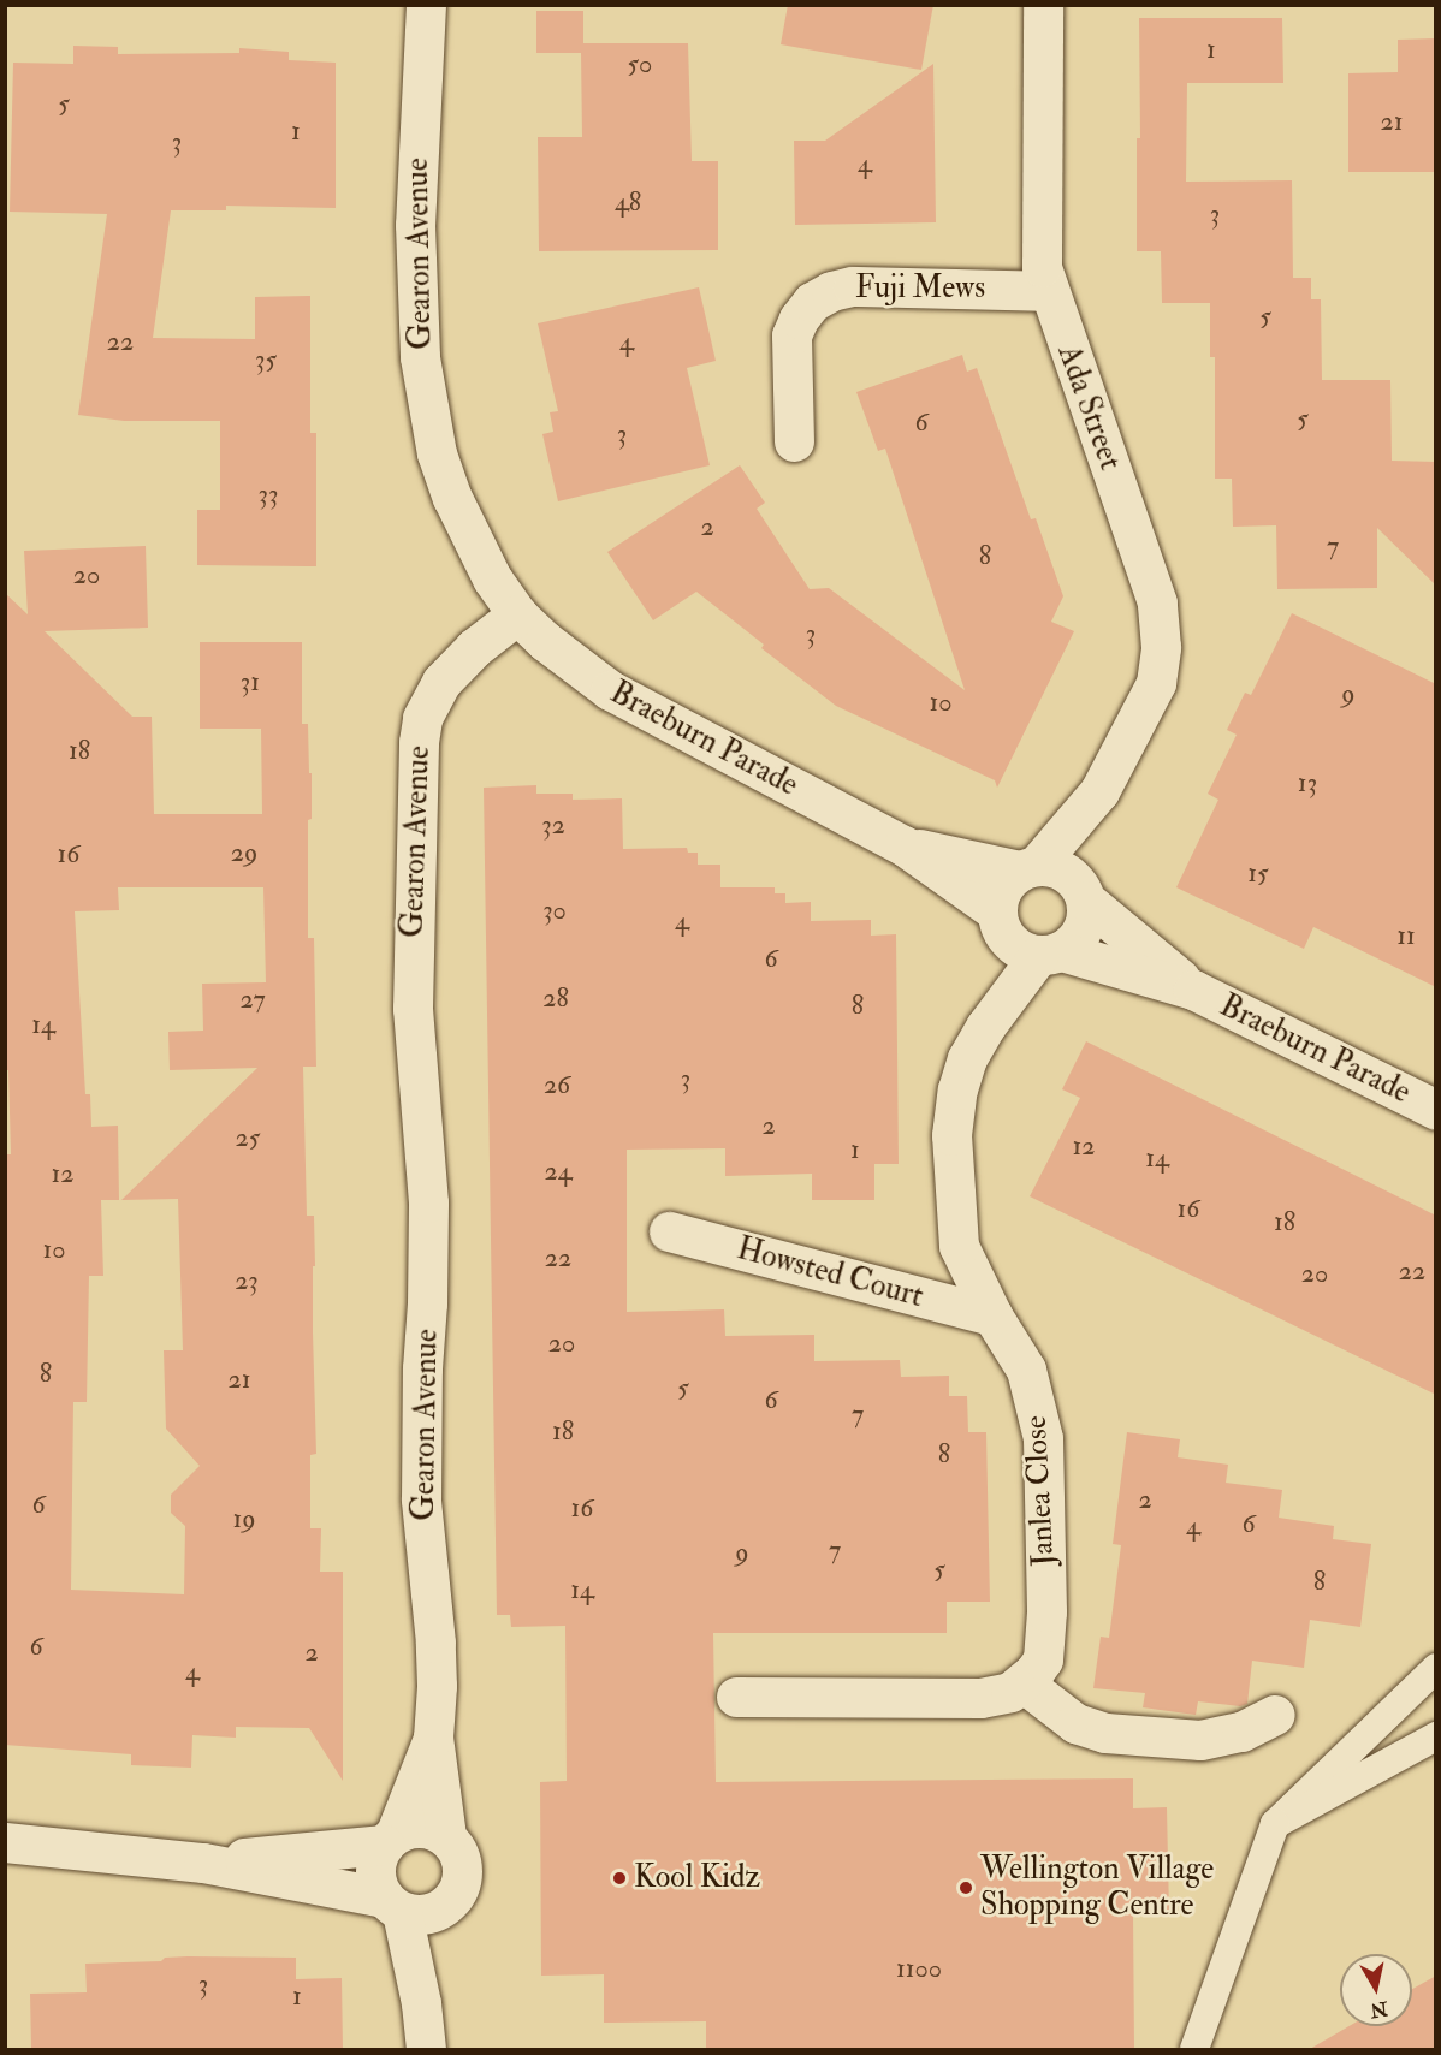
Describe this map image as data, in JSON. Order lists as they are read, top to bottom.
{
  "streets": {
    "street": [
      "Gearon Avenue",
      "Fuji Mews",
      "Ada Street",
      "Braeburn Parade",
      "Howsted Court",
      "Janlea Close"
    ]
  },
  "crossings": [
    ["Gearon Avenue", "Braeburn Parade"],
    ["Fuji Mews", "Ada Street"],
    ["Ada Street", "Braeburn Parade"],
    ["Ada Street", "Janlea Close"],
    ["Braeburn Parade", "Janlea Close"],
    ["Howsted Court", "Janlea Close"]
  ],
  "places": ["Kool Kidz", "Wellington Village Shopping Centre"],
  "house_numbers": [
    "1",
    "50",
    "5",
    "21",
    "1",
    "3",
    "4",
    "48",
    "3",
    "5",
    "22",
    "4",
    "35",
    "5",
    "6",
    "3",
    "33",
    "2",
    "7",
    "8",
    "20",
    "3",
    "31",
    "9",
    "10",
    "18",
    "13",
    "32",
    "29",
    "16",
    "15",
    "30",
    "4",
    "11",
    "6",
    "28",
    "27",
    "8",
    "14",
    "3",
    "26",
    "2",
    "25",
    "12",
    "1",
    "14",
    "24",
    "12",
    "16",
    "18",
    "10",
    "22",
    "22",
    "20",
    "23",
    "20",
    "8",
    "21",
    "5",
    "6",
    "7",
    "18",
    "8",
    "2",
    "6",
    "16",
    "19",
    "6",
    "4",
    "7",
    "9",
    "5",
    "8",
    "14",
    "6",
    "2",
    "4",
    "1100",
    "3",
    "1"
  ],
  "north": "bottom"
}
